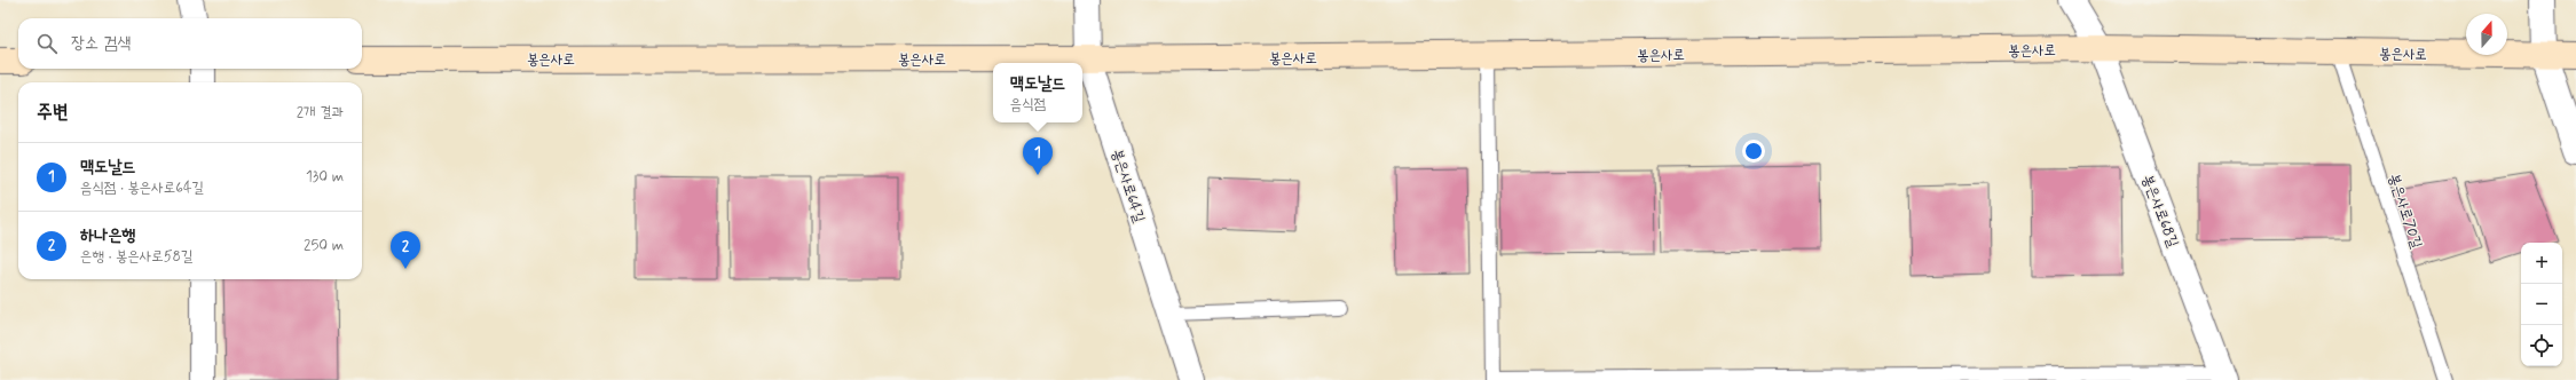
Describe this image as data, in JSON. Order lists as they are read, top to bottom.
{
  "streets": {
    "main road": ["봉은사로"],
    "street": ["봉은사로64길", "봉은사로68길"],
    "lane": ["봉은사로70길"]
  },
  "crossings": [
    ["봉은사로", "봉은사로64길"],
    ["봉은사로", "봉은사로68길"],
    ["봉은사로", "봉은사로70길"]
  ],
  "north": "top",
  "page": {
    "search": "장소 검색",
    "popup": ["맥도날드", "음식점"],
    "heading": ["주변", "2개 결과"],
    "pins": ["1", "2"],
    "list": [
      {
        "mark": "1",
        "name": "맥도날드",
        "note": "음식점 · 봉은사로64길",
        "value": "130 m"
      },
      {
        "mark": "2",
        "name": "하나은행",
        "note": "은행 · 봉은사로58길",
        "value": "250 m"
      }
    ],
    "map_buttons": ["+", "−"]
  }
}
